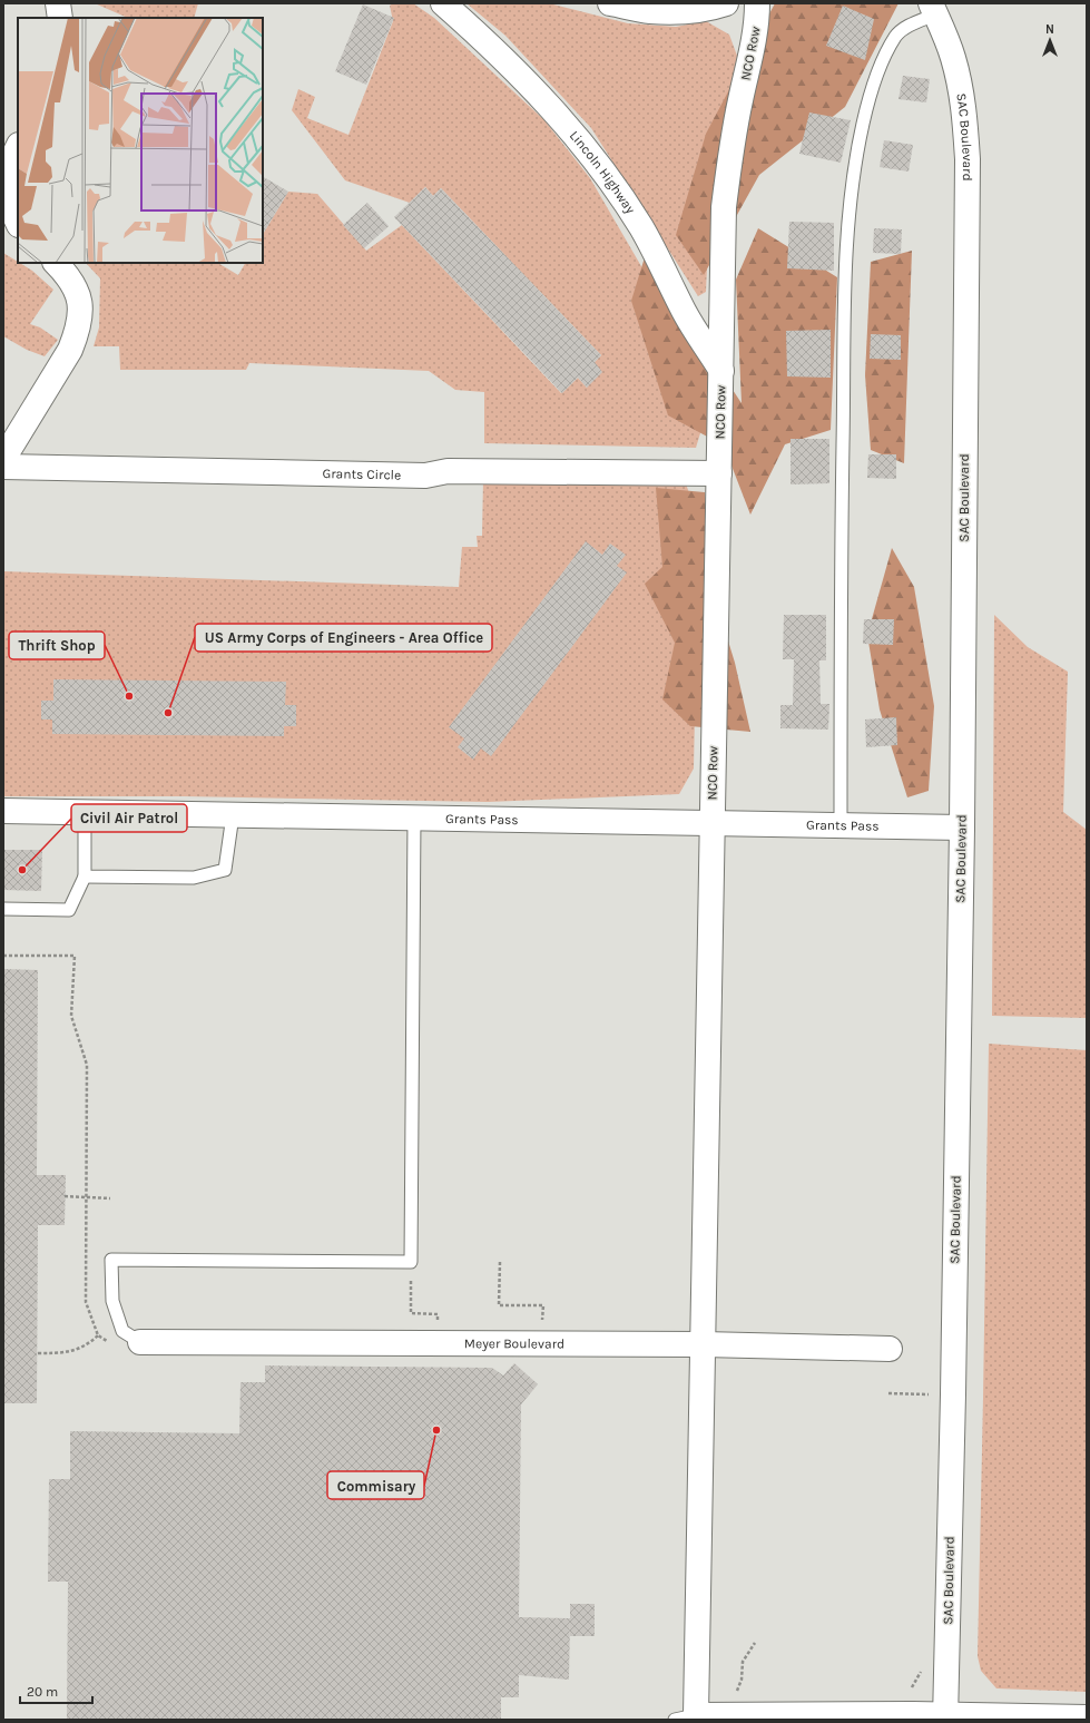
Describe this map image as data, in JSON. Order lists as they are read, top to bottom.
{
  "streets": {
    "street": [
      "NCO Row",
      "SAC Boulevard",
      "Lincoln Highway",
      "Grants Circle",
      "Grants Pass",
      "Meyer Boulevard"
    ]
  },
  "crossings": [
    ["NCO Row", "Lincoln Highway"],
    ["NCO Row", "Grants Circle"],
    ["NCO Row", "Grants Pass"],
    ["NCO Row", "Meyer Boulevard"],
    ["SAC Boulevard", "Grants Pass"]
  ],
  "places": [
    "Thrift Shop",
    "US Army Corps of Engineers - Area Office",
    "Civil Air Patrol",
    "Commisary"
  ],
  "scale_bar": "20 m",
  "north": "top"
}
